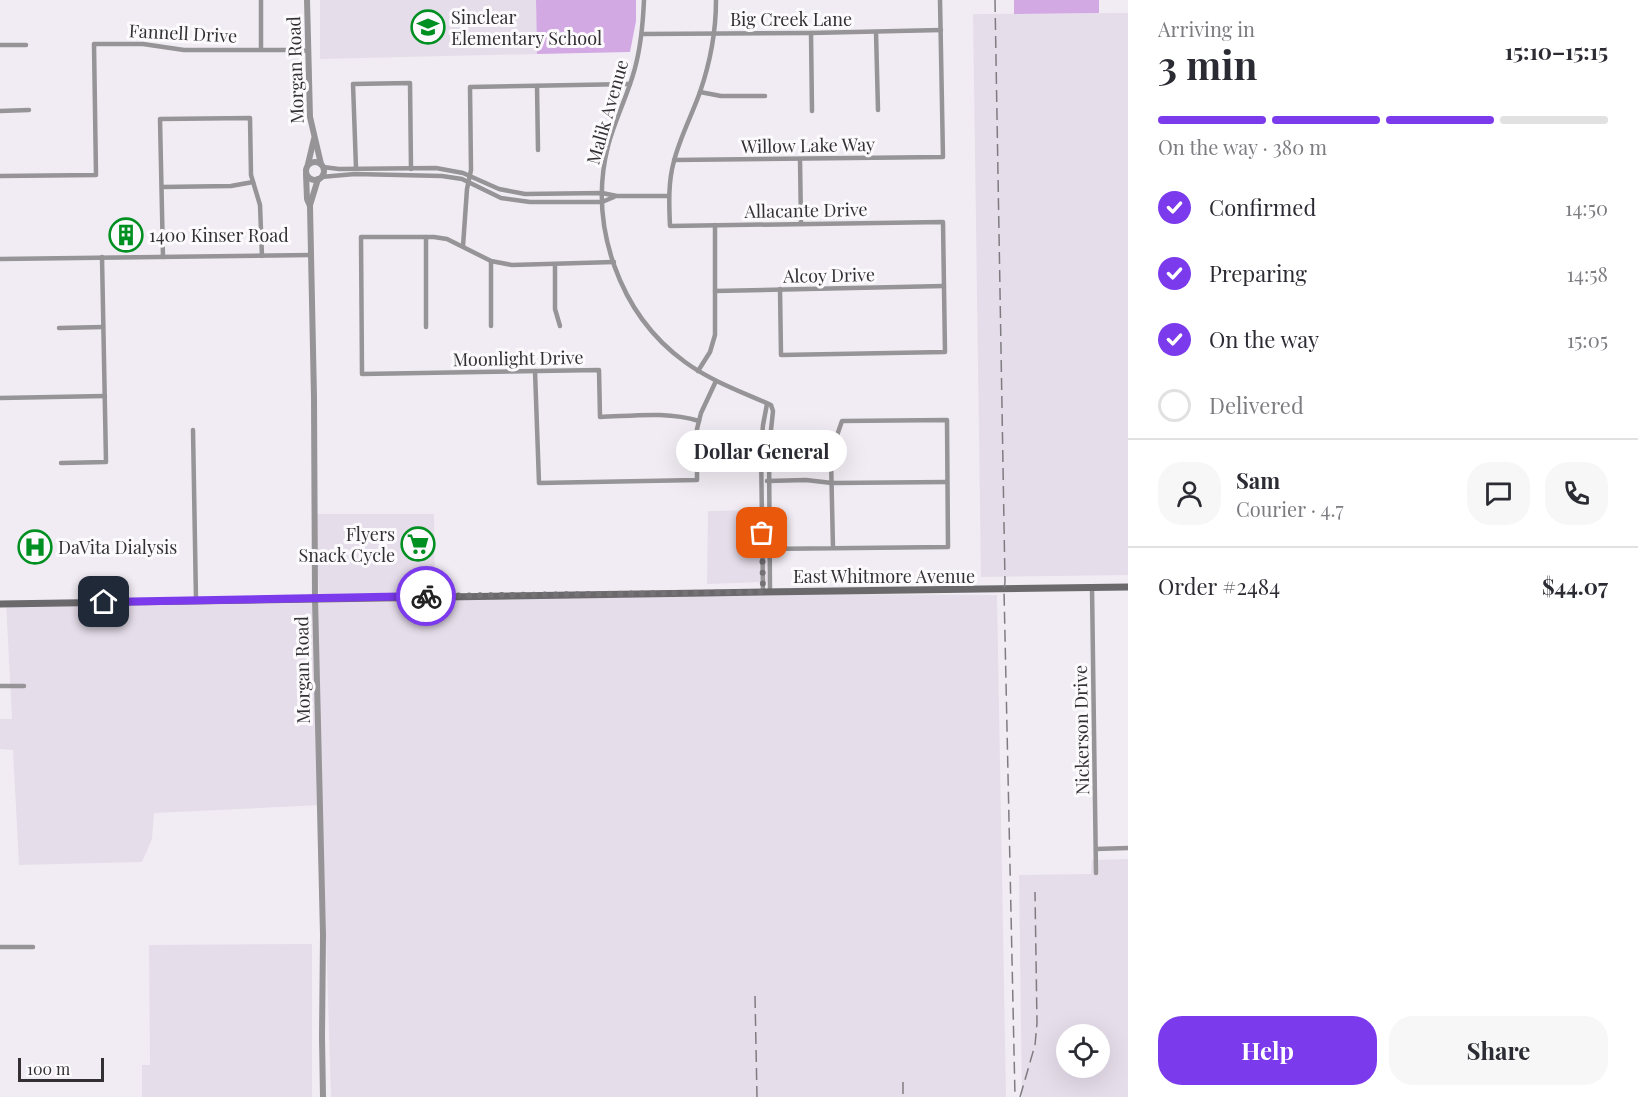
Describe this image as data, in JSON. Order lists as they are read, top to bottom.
{
  "streets": {
    "main road": ["East Whitmore Avenue"],
    "street": [
      "Big Creek Lane",
      "Fannell Drive",
      "Morgan Road",
      "Malik Avenue",
      "Willow Lake Way",
      "Allacante Drive",
      "Alcoy Drive",
      "Moonlight Drive",
      "Nickerson Drive"
    ]
  },
  "crossings": [
    ["Big Creek Lane", "Malik Avenue"],
    ["Big Creek Lane", "Willow Lake Way"],
    ["Fannell Drive", "Morgan Road"],
    ["Morgan Road", "East Whitmore Avenue"],
    ["Allacante Drive", "Alcoy Drive"],
    ["East Whitmore Avenue", "Nickerson Drive"]
  ],
  "places": {
    "school or university": ["Sinclear Elementary School"],
    "building": ["1400 Kinser Road"],
    "other": ["Dollar General"],
    "supermarket": ["Flyers Snack Cycle"],
    "hospital": ["DaVita Dialysis"]
  },
  "scale_bar": "100 m",
  "page": {
    "heading": ["3 min", "Arriving in", "15:10–15:15"],
    "panel": [
      "Sam",
      "Courier · 4.7",
      "Order #2484",
      "$44.07"
    ],
    "bar": "On the way · 380 m",
    "list": [
      ["Confirmed", "14:50"],
      ["Preparing", "14:58"],
      ["On the way", "15:05"],
      "Delivered"
    ],
    "bubble": "Dollar General",
    "buttons": ["Help", "Share"],
    "scale": "100 m"
  }
}
